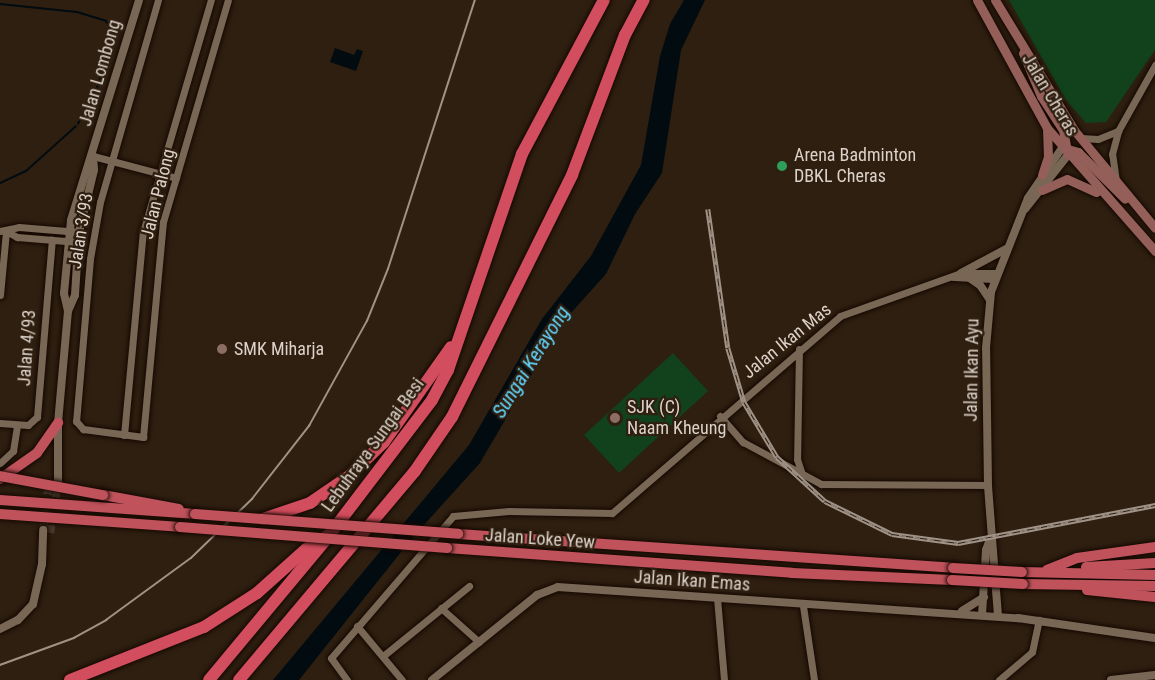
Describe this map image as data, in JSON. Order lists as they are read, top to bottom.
{
  "streets": {
    "highway": ["Lebuhraya Sungai Besi", "Jalan Loke Yew"],
    "main road": ["Jalan Cheras"],
    "street": [
      "Jalan Lombong",
      "Jalan Palong",
      "Jalan 3/93",
      "Jalan Ikan Mas",
      "Jalan 4/93",
      "Jalan Ikan Ayu",
      "Jalan Ikan Emas"
    ]
  },
  "crossings": [
    ["Jalan Cheras", "Jalan Ikan Ayu"],
    ["Jalan Palong", "Jalan 3/93"],
    ["Jalan Ikan Mas", "Jalan Ikan Ayu"],
    ["Jalan Ikan Ayu", "Jalan Ikan Emas"]
  ],
  "water": ["Sungai Kerayong"],
  "places": ["Arena Badminton DBKL Cheras", "SMK Miharja", "SJK (C) Naam Kheung"]
}
